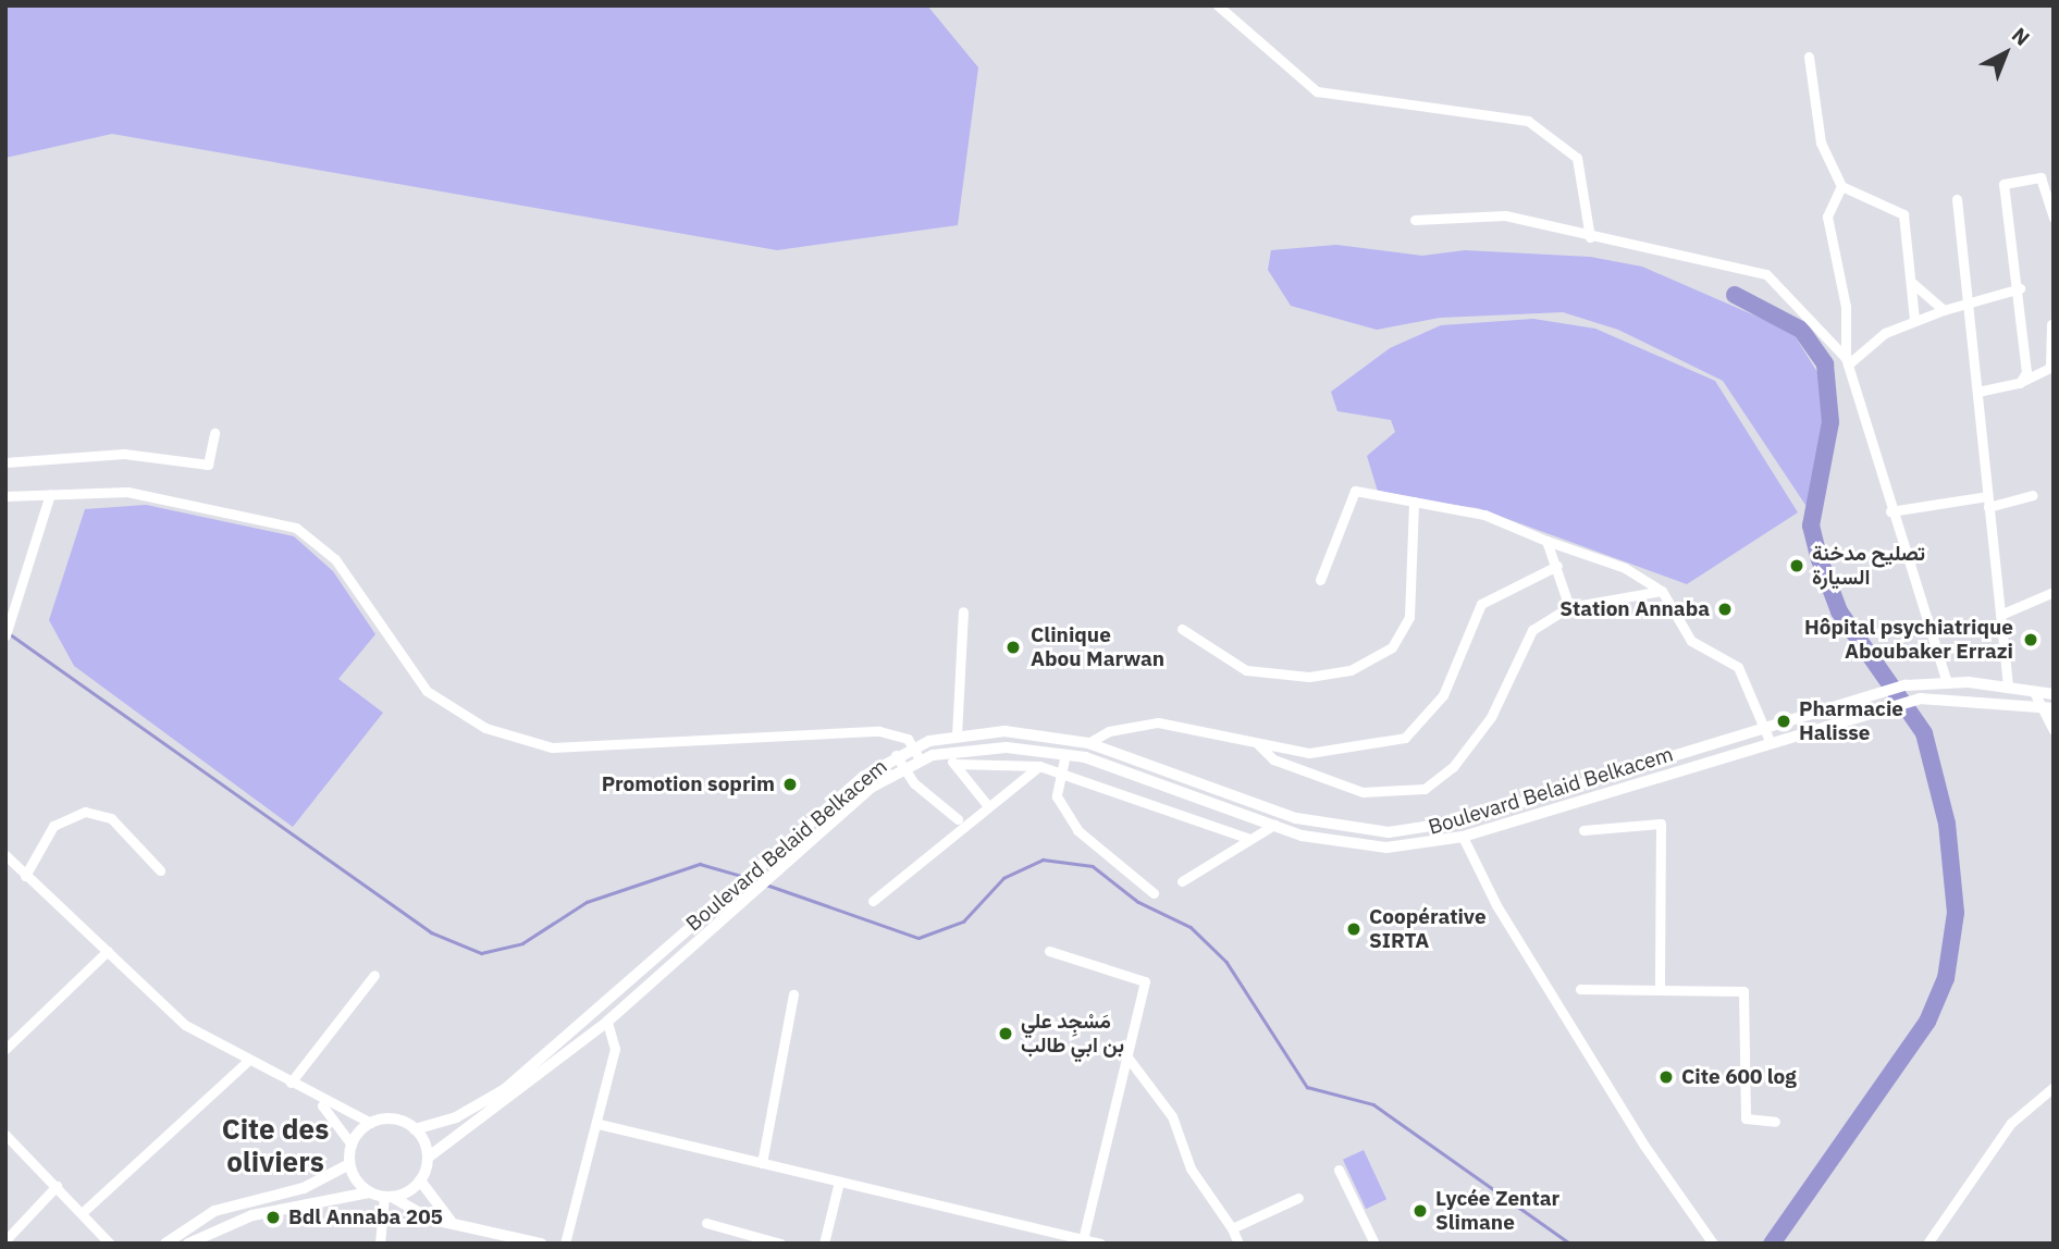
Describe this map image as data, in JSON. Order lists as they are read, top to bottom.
{
  "streets": {
    "main road": ["Boulevard Belaid Belkacem"]
  },
  "districts": ["Cite des oliviers"],
  "places": [
    "تصليح مدخنة السيارة",
    "Station Annaba",
    "Hôpital psychiatrique Aboubaker Errazi",
    "Clinique Abou Marwan",
    "Pharmacie Halisse",
    "Promotion soprim",
    "Coopérative SIRTA",
    "مَسْجِد علي بن ابي طالب",
    "Cite 600 log",
    "Lycée Zentar Slimane",
    "Bdl Annaba 205"
  ],
  "north": "top right"
}
